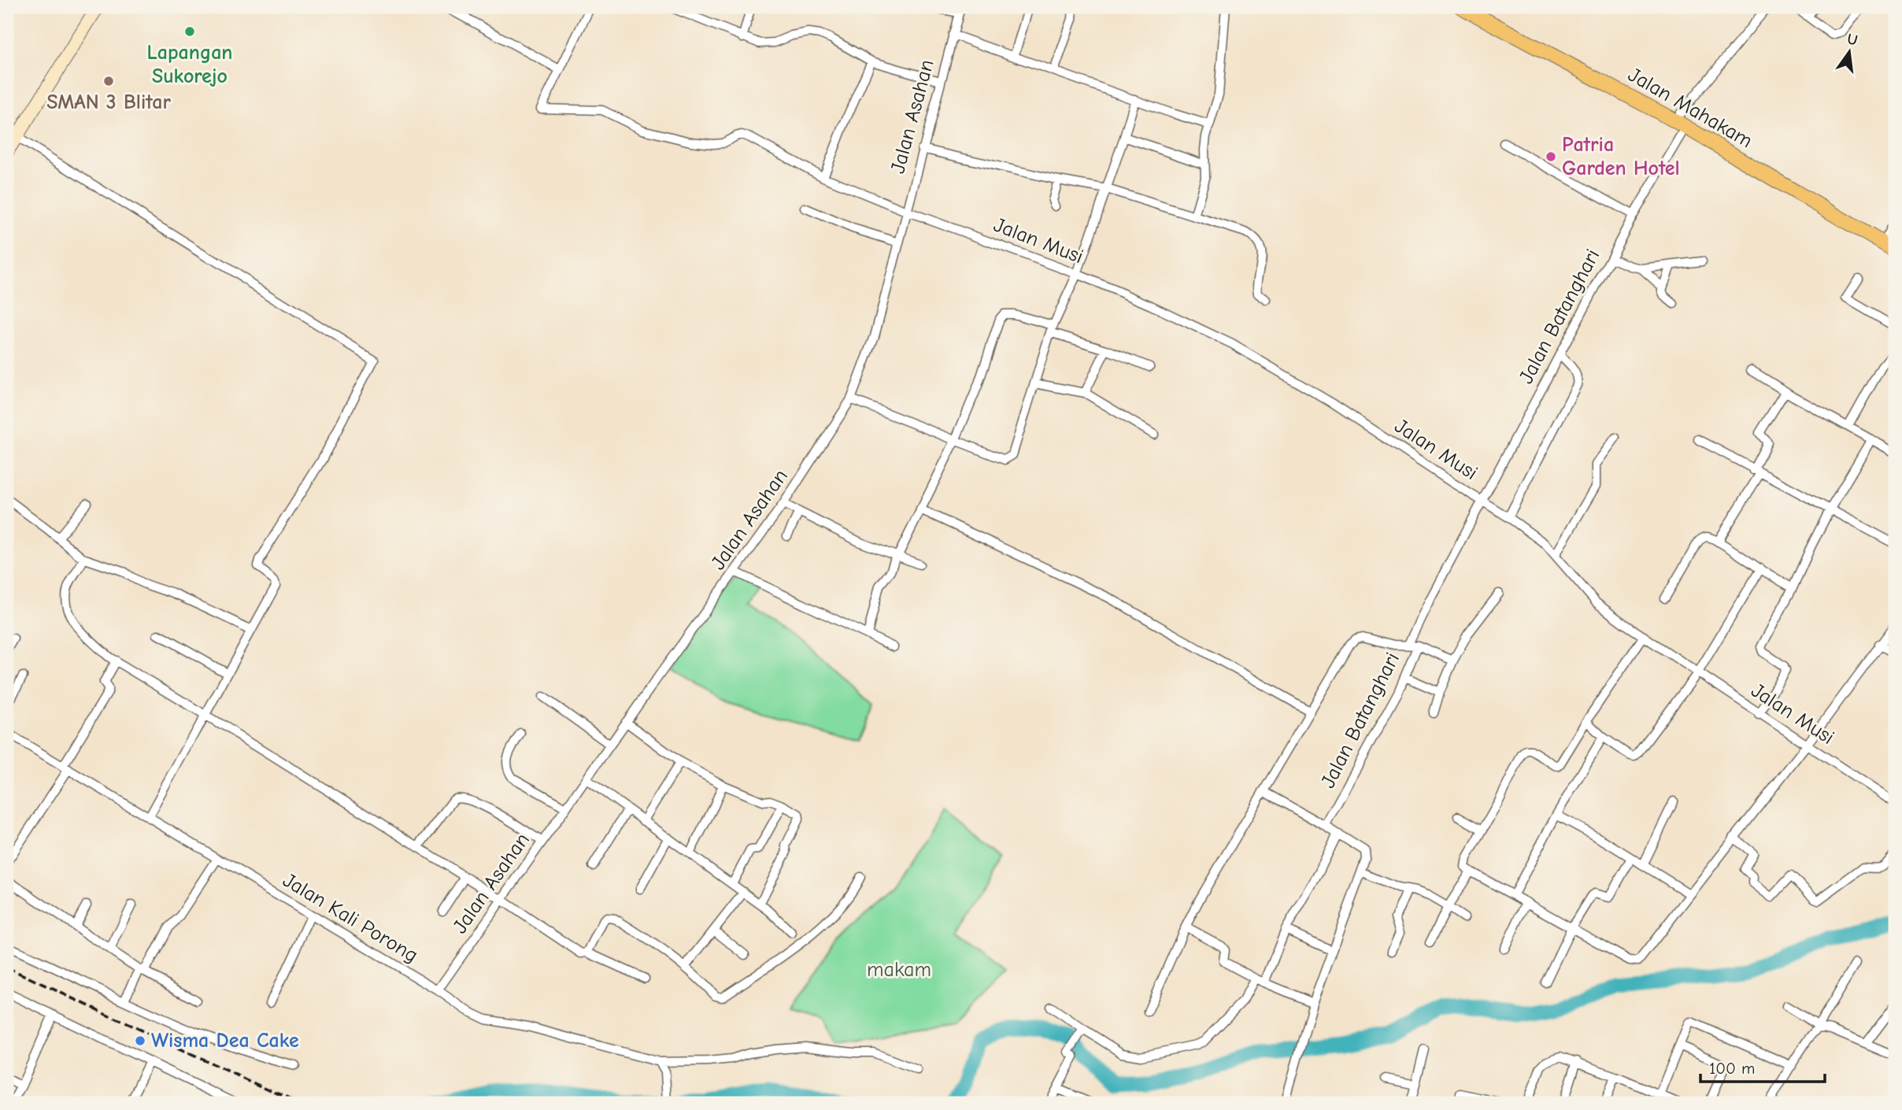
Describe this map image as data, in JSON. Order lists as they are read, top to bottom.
{
  "streets": {
    "main road": ["Jalan Mahakam"],
    "street": [
      "Jalan Asahan",
      "Jalan Musi",
      "Jalan Batanghari",
      "Jalan Kali Porong"
    ]
  },
  "crossings": [
    ["Jalan Mahakam", "Jalan Batanghari"],
    ["Jalan Asahan", "Jalan Musi"],
    ["Jalan Asahan", "Jalan Kali Porong"],
    ["Jalan Musi", "Jalan Batanghari"]
  ],
  "parks": ["makam"],
  "places": [
    "Lapangan Sukorejo",
    "SMAN 3 Blitar",
    "Patria Garden Hotel",
    "Wisma Dea Cake"
  ],
  "scale_bar": "100 m",
  "north": "top"
}
